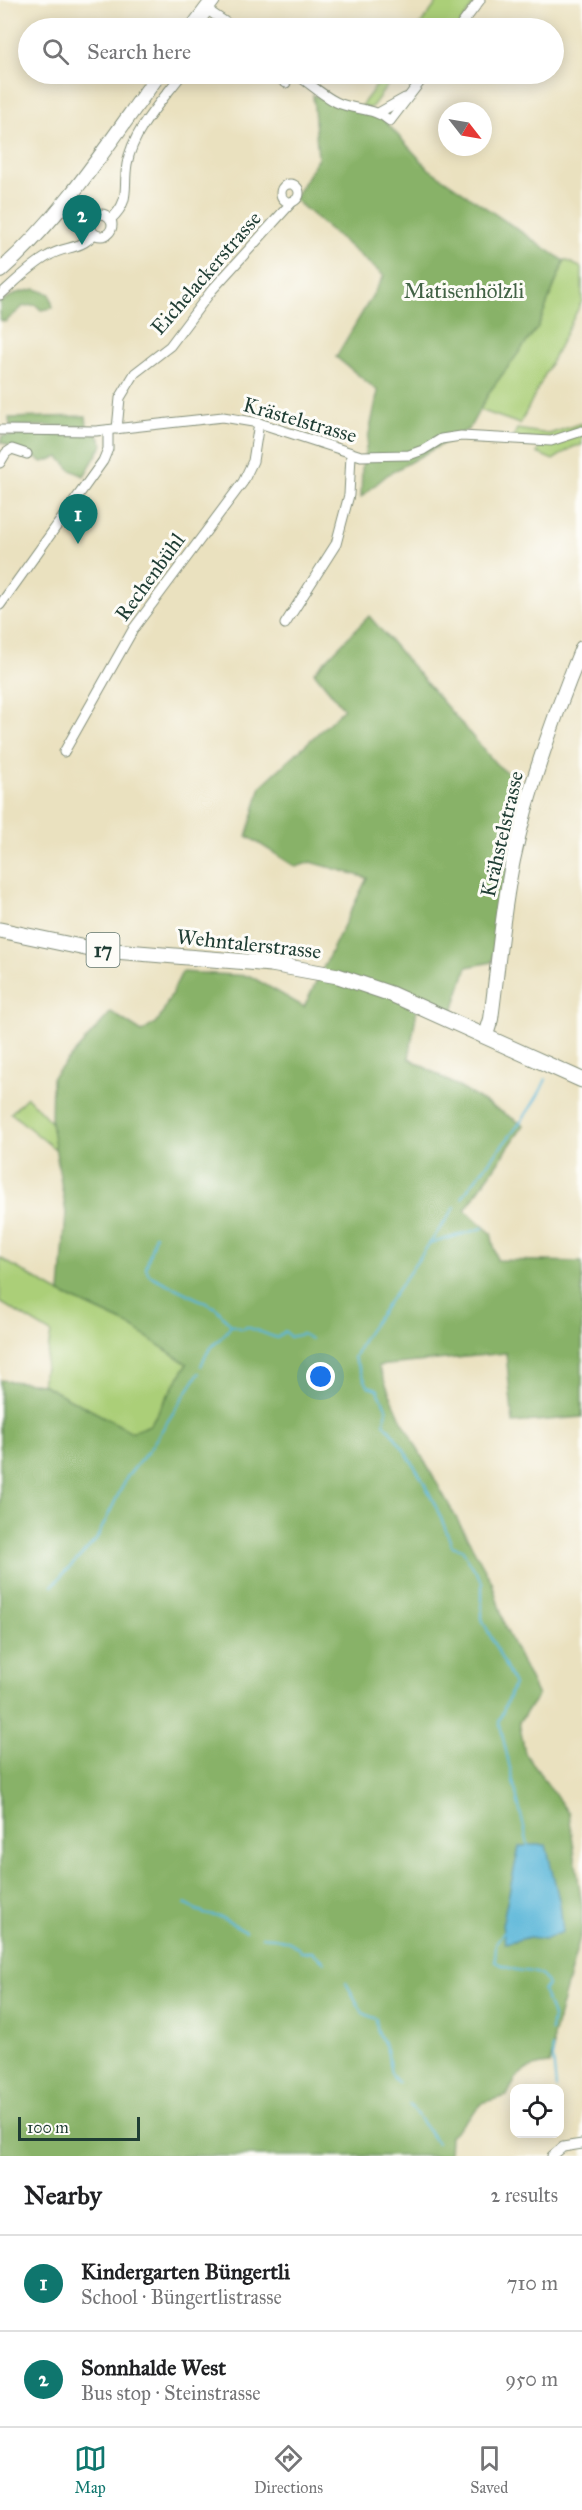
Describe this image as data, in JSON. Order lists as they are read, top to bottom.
{
  "streets": {
    "main road": ["Krähstelstrasse", "Wehntalerstrasse", "17"],
    "street": ["Eichelackerstrasse", "Krästelstrasse", "Rechenbühl"]
  },
  "crossings": [
    ["Eichelackerstrasse", "Krästelstrasse"],
    ["Krästelstrasse", "Rechenbühl"],
    ["Krähstelstrasse", "Wehntalerstrasse"]
  ],
  "parks": ["Matisenhölzli"],
  "scale_bar": "100 m",
  "north": "bottom right",
  "page": {
    "search": "Search here",
    "pins": ["2", "1"],
    "scale": "100 m",
    "heading": ["Nearby", "2 results"],
    "list": [
      {
        "mark": "1",
        "name": "Kindergarten Büngertli",
        "note": "School · Büngertlistrasse",
        "value": "710 m"
      },
      {
        "mark": "2",
        "name": "Sonnhalde West",
        "note": "Bus stop · Steinstrasse",
        "value": "950 m"
      }
    ],
    "nav": ["Map", "Directions", "Saved"]
  }
}
